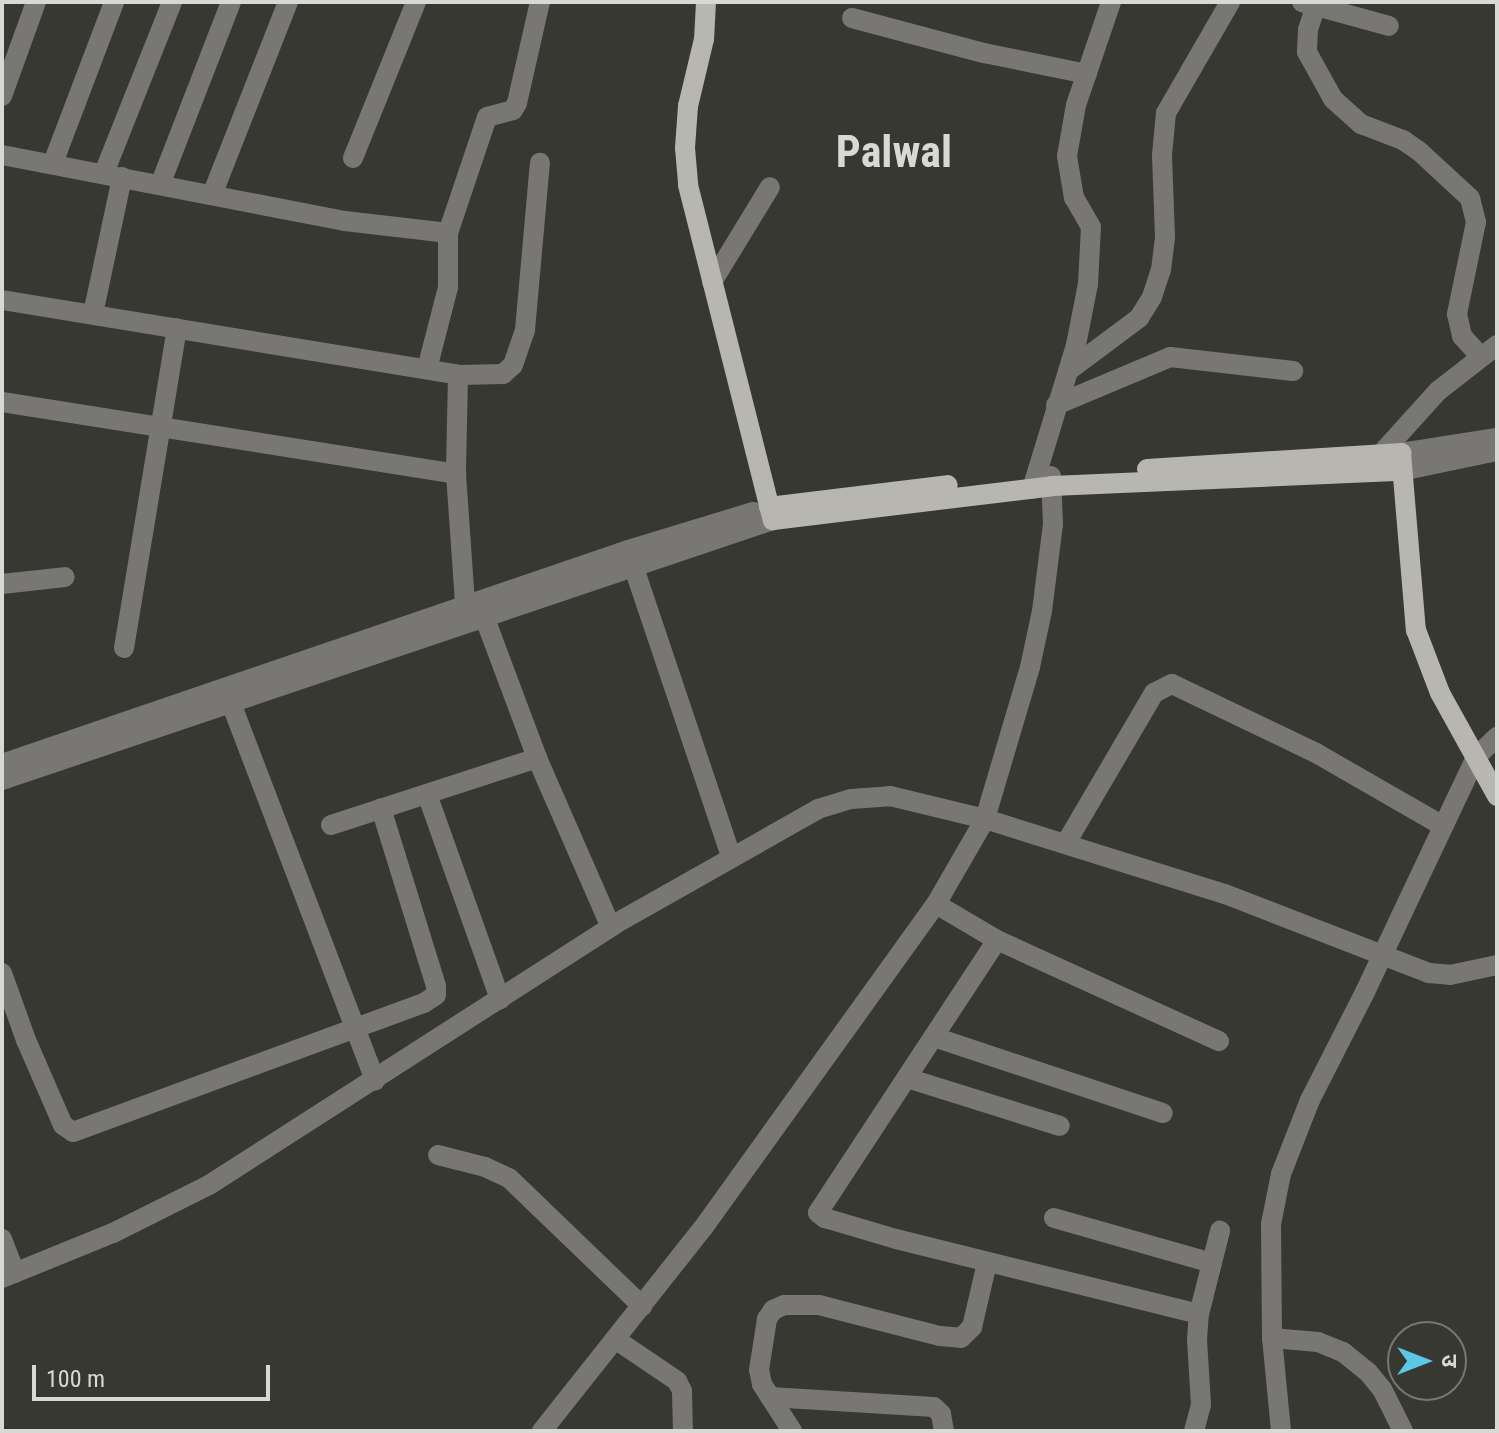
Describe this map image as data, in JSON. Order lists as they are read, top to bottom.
{
  "districts": ["Palwal"],
  "scale_bar": "100 m",
  "north": "right"
}
